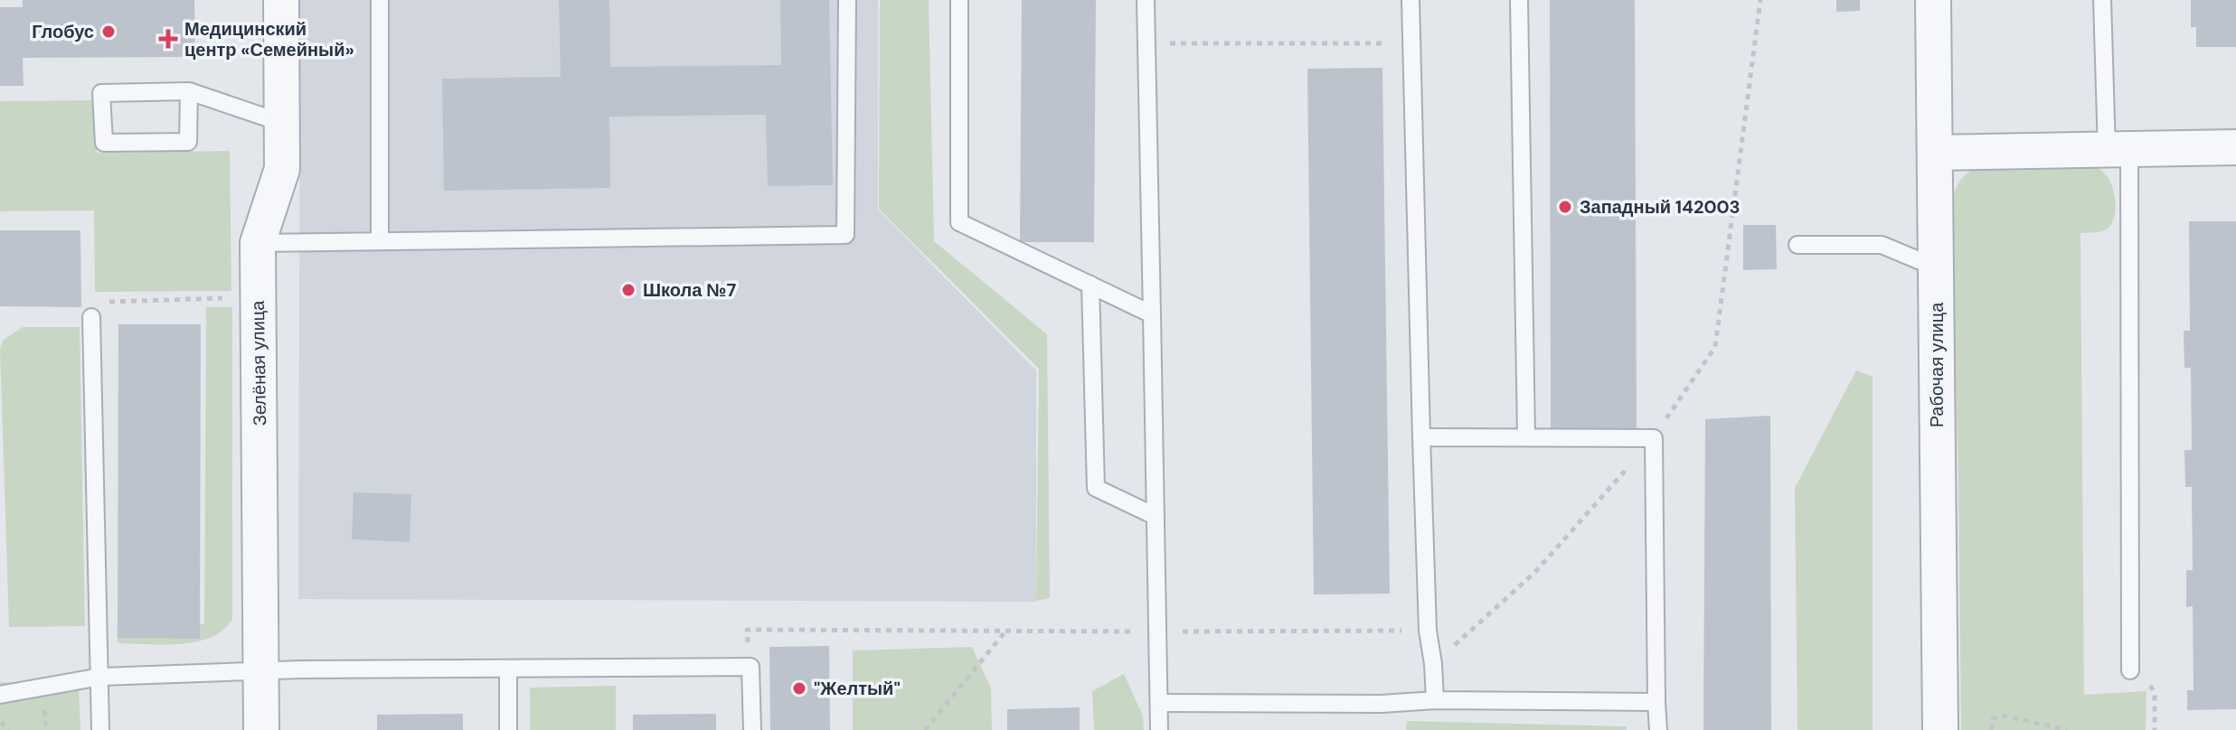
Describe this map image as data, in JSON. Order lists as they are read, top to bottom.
{
  "streets": {
    "street": ["Зелёная улица", "Рабочая улица"]
  },
  "places": {
    "other": [
      "Глобус",
      "Западный 142003",
      "Школа №7",
      "\"Желтый\""
    ],
    "health": ["Медицинский центр «Семейный»"]
  }
}
